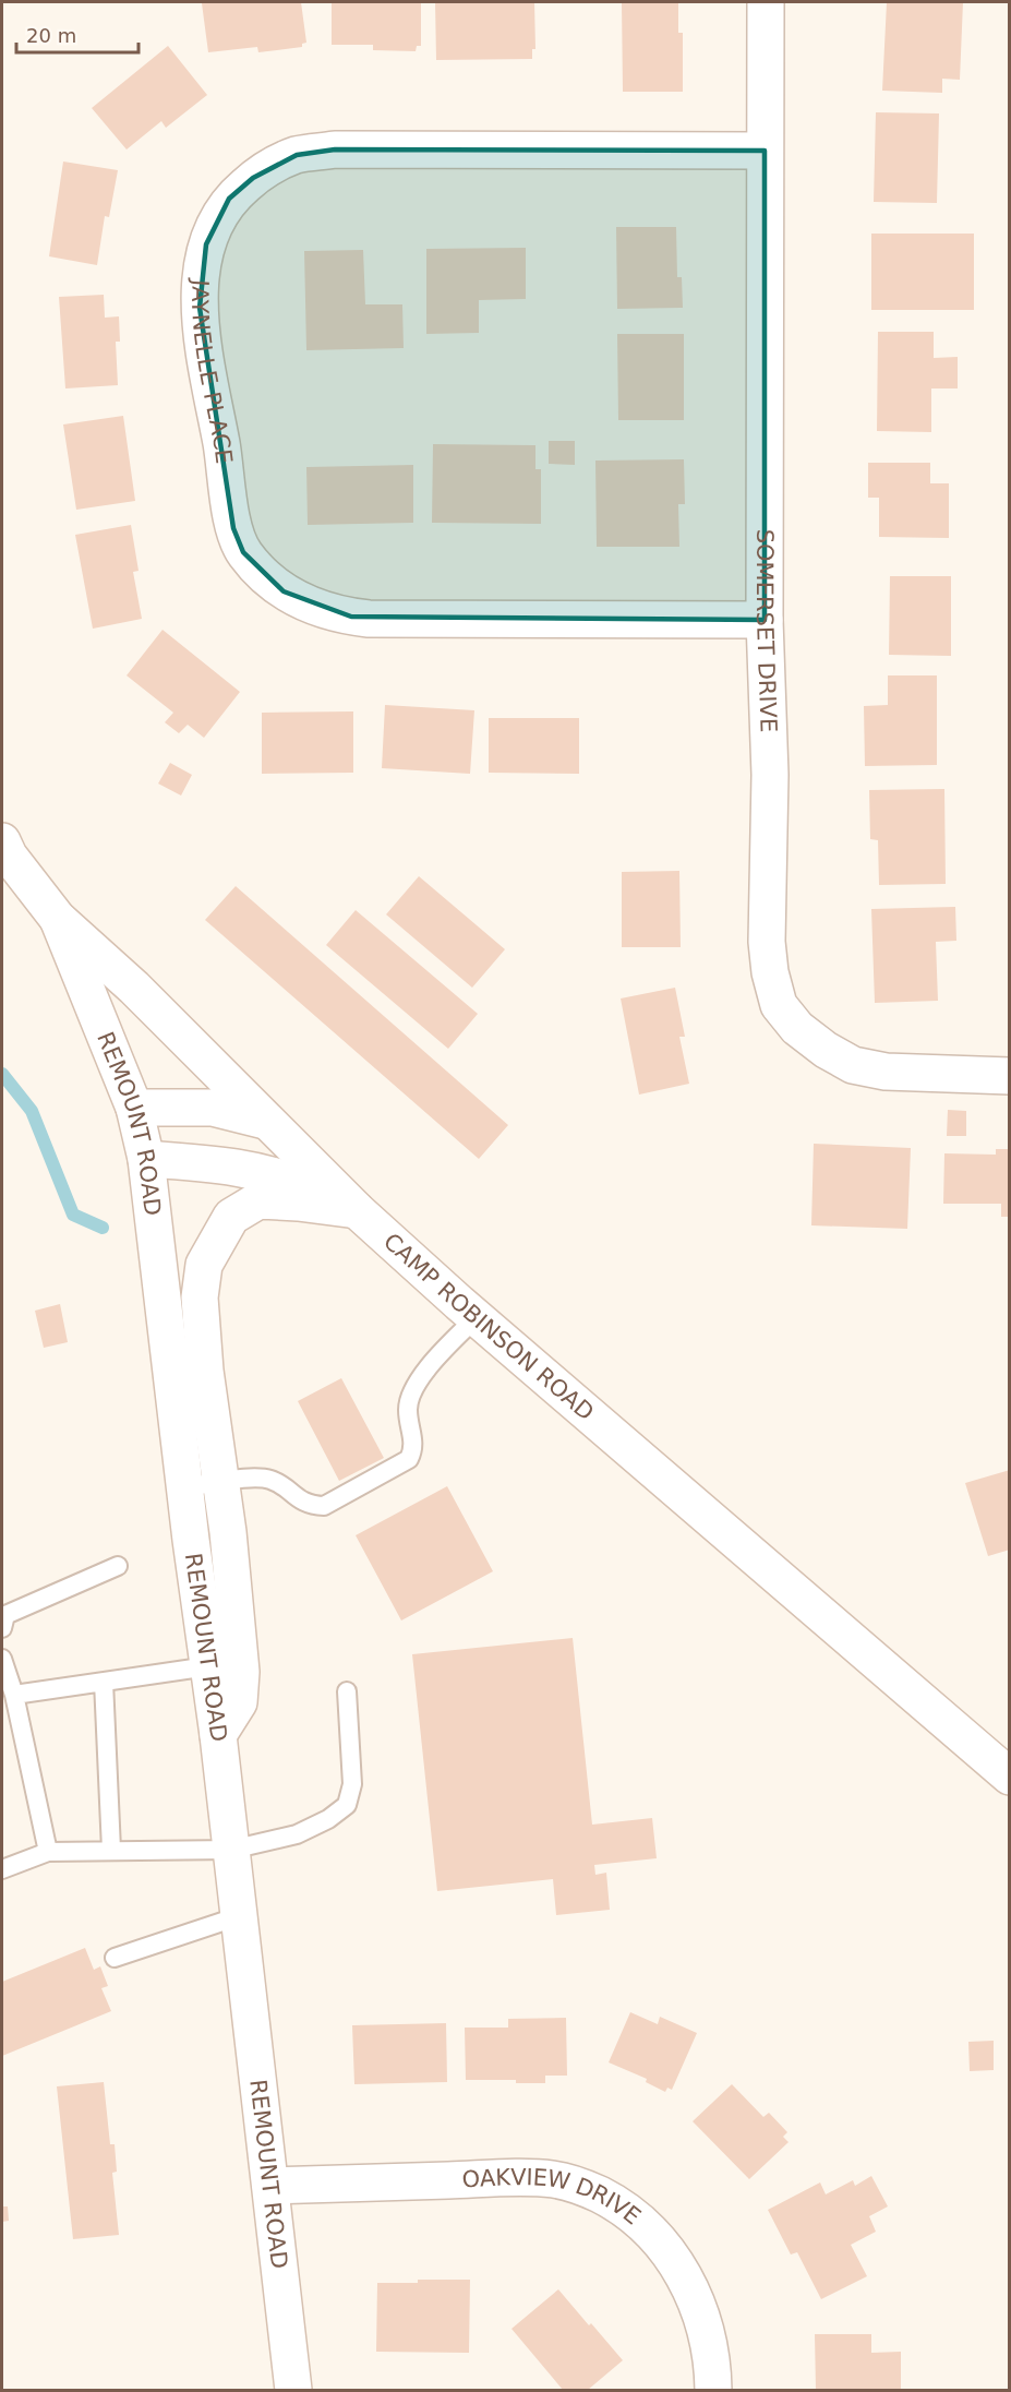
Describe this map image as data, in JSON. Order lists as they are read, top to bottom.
{
  "streets": {
    "street": [
      "JAYNELLE PLACE",
      "SOMERSET DRIVE",
      "REMOUNT ROAD",
      "CAMP ROBINSON ROAD",
      "OAKVIEW DRIVE"
    ]
  },
  "crossings": [
    ["JAYNELLE PLACE", "SOMERSET DRIVE"],
    ["REMOUNT ROAD", "CAMP ROBINSON ROAD"],
    ["REMOUNT ROAD", "OAKVIEW DRIVE"]
  ],
  "scale_bar": "20 m"
}
